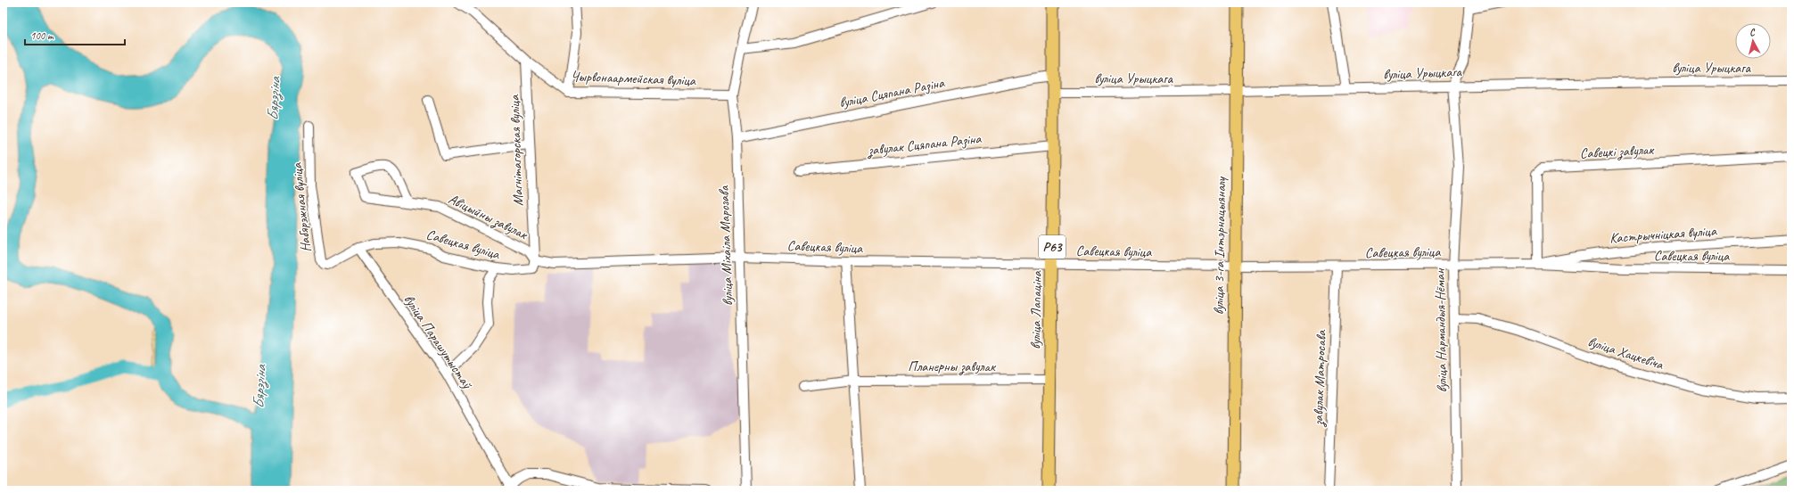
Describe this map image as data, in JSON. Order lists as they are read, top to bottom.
{
  "streets": {
    "main road": ["вуліца 3-га Інтэрнацыяналу", "Р63", "вуліца Лапаціна"],
    "street": [
      "вуліца Урыцкага",
      "Чырвонаармейская вуліца",
      "вуліца Сцяпана Разіна",
      "завулак Сцяпана Разіна",
      "Магнітагорская вуліца",
      "Савецкі завулак",
      "Набярэжная вуліца",
      "Авіцыйны завулак",
      "Кастрычніцкая вуліца",
      "Савецкая вуліца",
      "вуліца Міхаіла Марозава",
      "вуліца Нармандыя-Нёман",
      "вуліца Парашутыстаў",
      "вуліца Хацкевіча",
      "Планерны завулак",
      "завулак Матросава"
    ]
  },
  "crossings": [
    ["вуліца Урыцкага", "вуліца 3-га Інтэрнацыяналу"],
    ["вуліца Урыцкага", "вуліца Лапаціна"],
    ["вуліца Урыцкага", "вуліца Нармандыя-Нёман"],
    ["Чырвонаармейская вуліца", "Магнітагорская вуліца"],
    ["Чырвонаармейская вуліца", "вуліца Міхаіла Марозава"],
    ["вуліца Сцяпана Разіна", "вуліца Міхаіла Марозава"],
    ["вуліца Сцяпана Разіна", "вуліца Лапаціна"],
    ["завулак Сцяпана Разіна", "вуліца Лапаціна"],
    ["Магнітагорская вуліца", "Авіцыйны завулак"],
    ["Магнітагорская вуліца", "Савецкая вуліца"],
    ["Савецкі завулак", "Кастрычніцкая вуліца"],
    ["Савецкі завулак", "Савецкая вуліца"],
    ["Набярэжная вуліца", "Савецкая вуліца"],
    ["Авіцыйны завулак", "Савецкая вуліца"],
    ["Кастрычніцкая вуліца", "Савецкая вуліца"],
    ["Савецкая вуліца", "вуліца Міхаіла Марозава"],
    ["Савецкая вуліца", "вуліца 3-га Інтэрнацыяналу"],
    ["Савецкая вуліца", "вуліца Лапаціна"],
    ["Савецкая вуліца", "вуліца Нармандыя-Нёман"],
    ["Савецкая вуліца", "вуліца Парашутыстаў"],
    ["Савецкая вуліца", "завулак Матросава"],
    ["вуліца Лапаціна", "Планерны завулак"],
    ["вуліца Нармандыя-Нёман", "вуліца Хацкевіча"]
  ],
  "water": ["Бярэзіна"],
  "scale_bar": "100 m",
  "north": "top"
}
